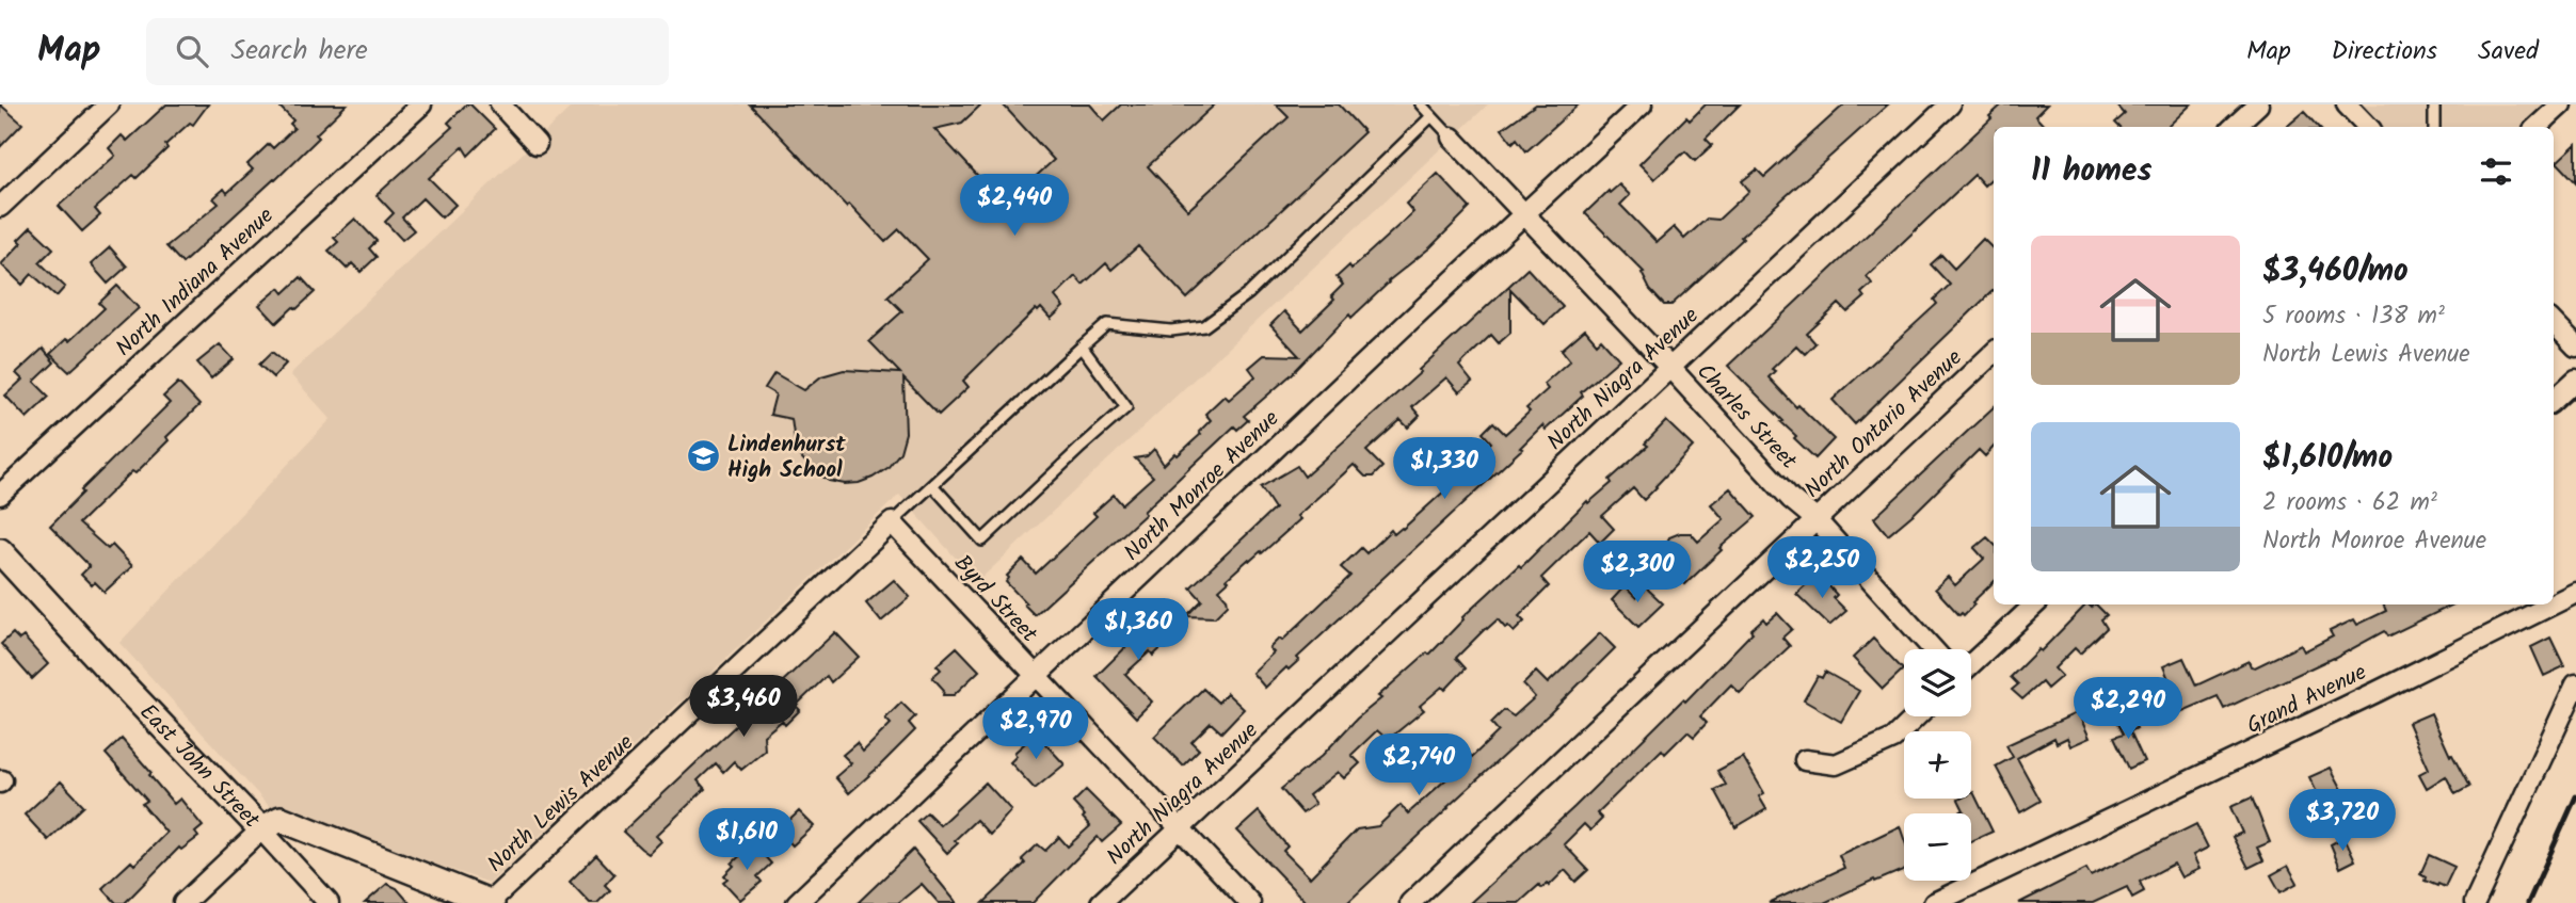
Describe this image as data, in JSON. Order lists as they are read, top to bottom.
{
  "streets": {
    "street": [
      "North Indiana Avenue",
      "North Niagra Avenue",
      "Charles Street",
      "North Ontario Avenue",
      "North Monroe Avenue",
      "Byrd Street",
      "Grand Avenue",
      "East John Street",
      "North Lewis Avenue"
    ]
  },
  "crossings": [
    ["North Niagra Avenue", "Charles Street"],
    ["North Niagra Avenue", "Byrd Street"],
    ["Charles Street", "North Ontario Avenue"],
    ["Charles Street", "North Monroe Avenue"],
    ["North Monroe Avenue", "Byrd Street"],
    ["Byrd Street", "North Lewis Avenue"],
    ["East John Street", "North Lewis Avenue"]
  ],
  "places": {
    "school or university": ["Lindenhurst High School"]
  },
  "page": {
    "header": "Map",
    "search": "Search here",
    "nav": ["Map", "Directions", "Saved"],
    "heading": "11 homes",
    "price": [
      "$2,440",
      "$1,330",
      "$2,250",
      "$2,300",
      "$1,360",
      "$3,460",
      "$2,290",
      "$2,970",
      "$2,740",
      "$3,720",
      "$1,610"
    ],
    "list": [
      {
        "name": "$3,460/mo",
        "note": "5 rooms · 138 m² · North Lewis Avenue"
      },
      {
        "name": "$1,610/mo",
        "note": "2 rooms · 62 m² · North Monroe Avenue"
      }
    ],
    "map_buttons": ["+", "−"]
  }
}
